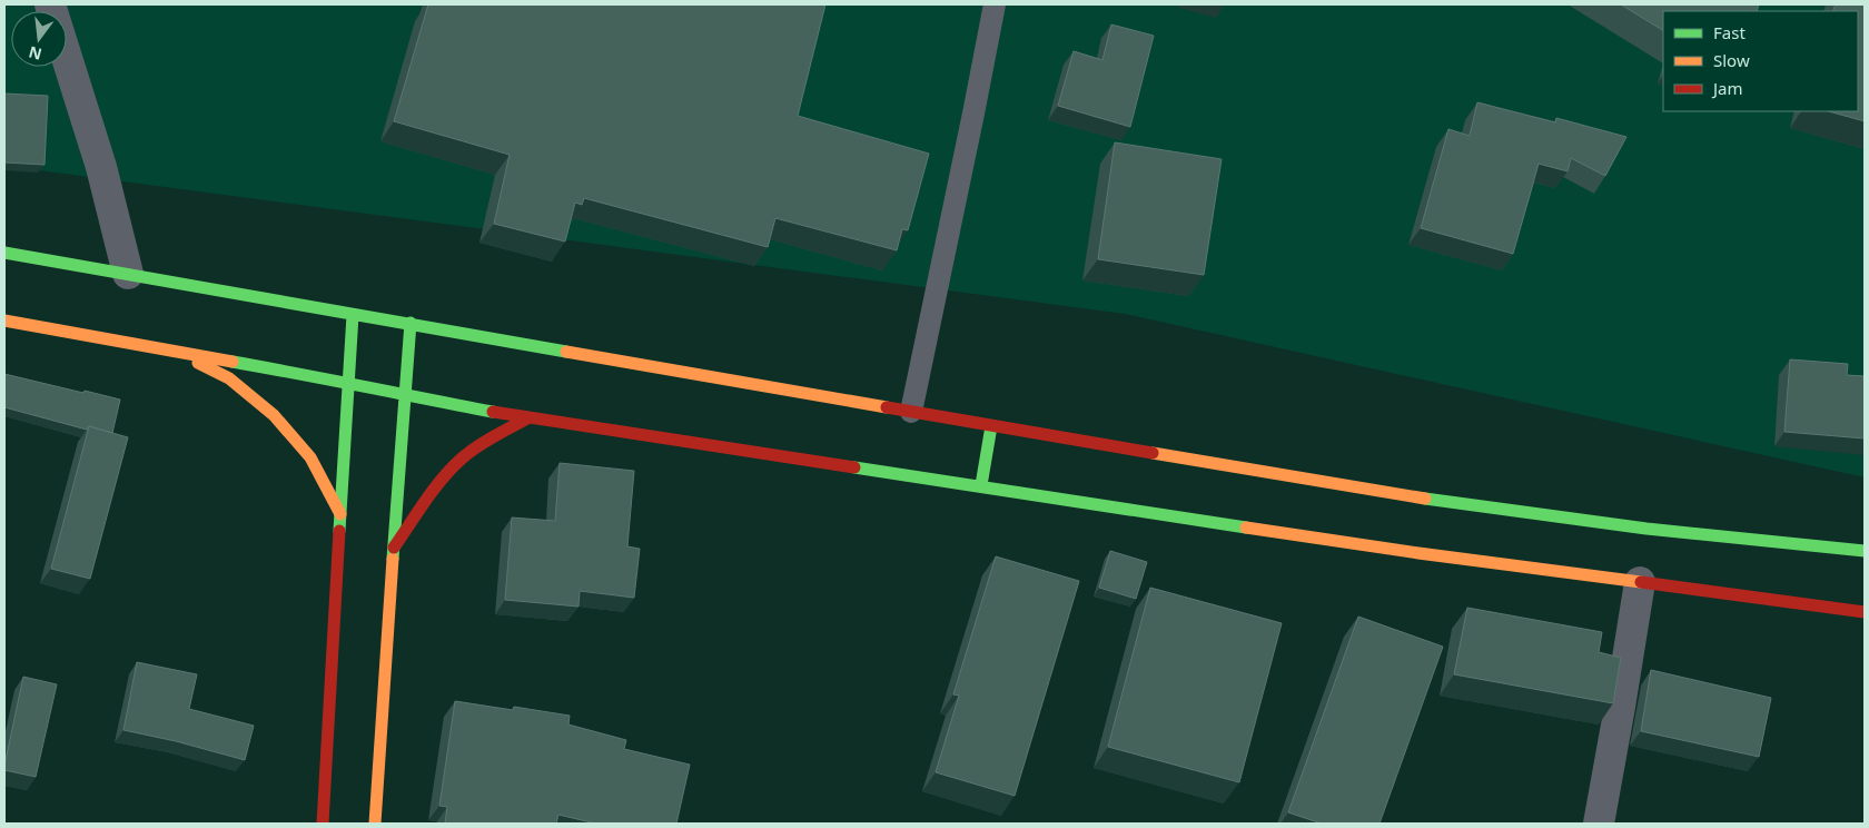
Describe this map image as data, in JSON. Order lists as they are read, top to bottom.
{
  "legend": ["Fast", "Slow", "Jam"],
  "north": "bottom"
}
